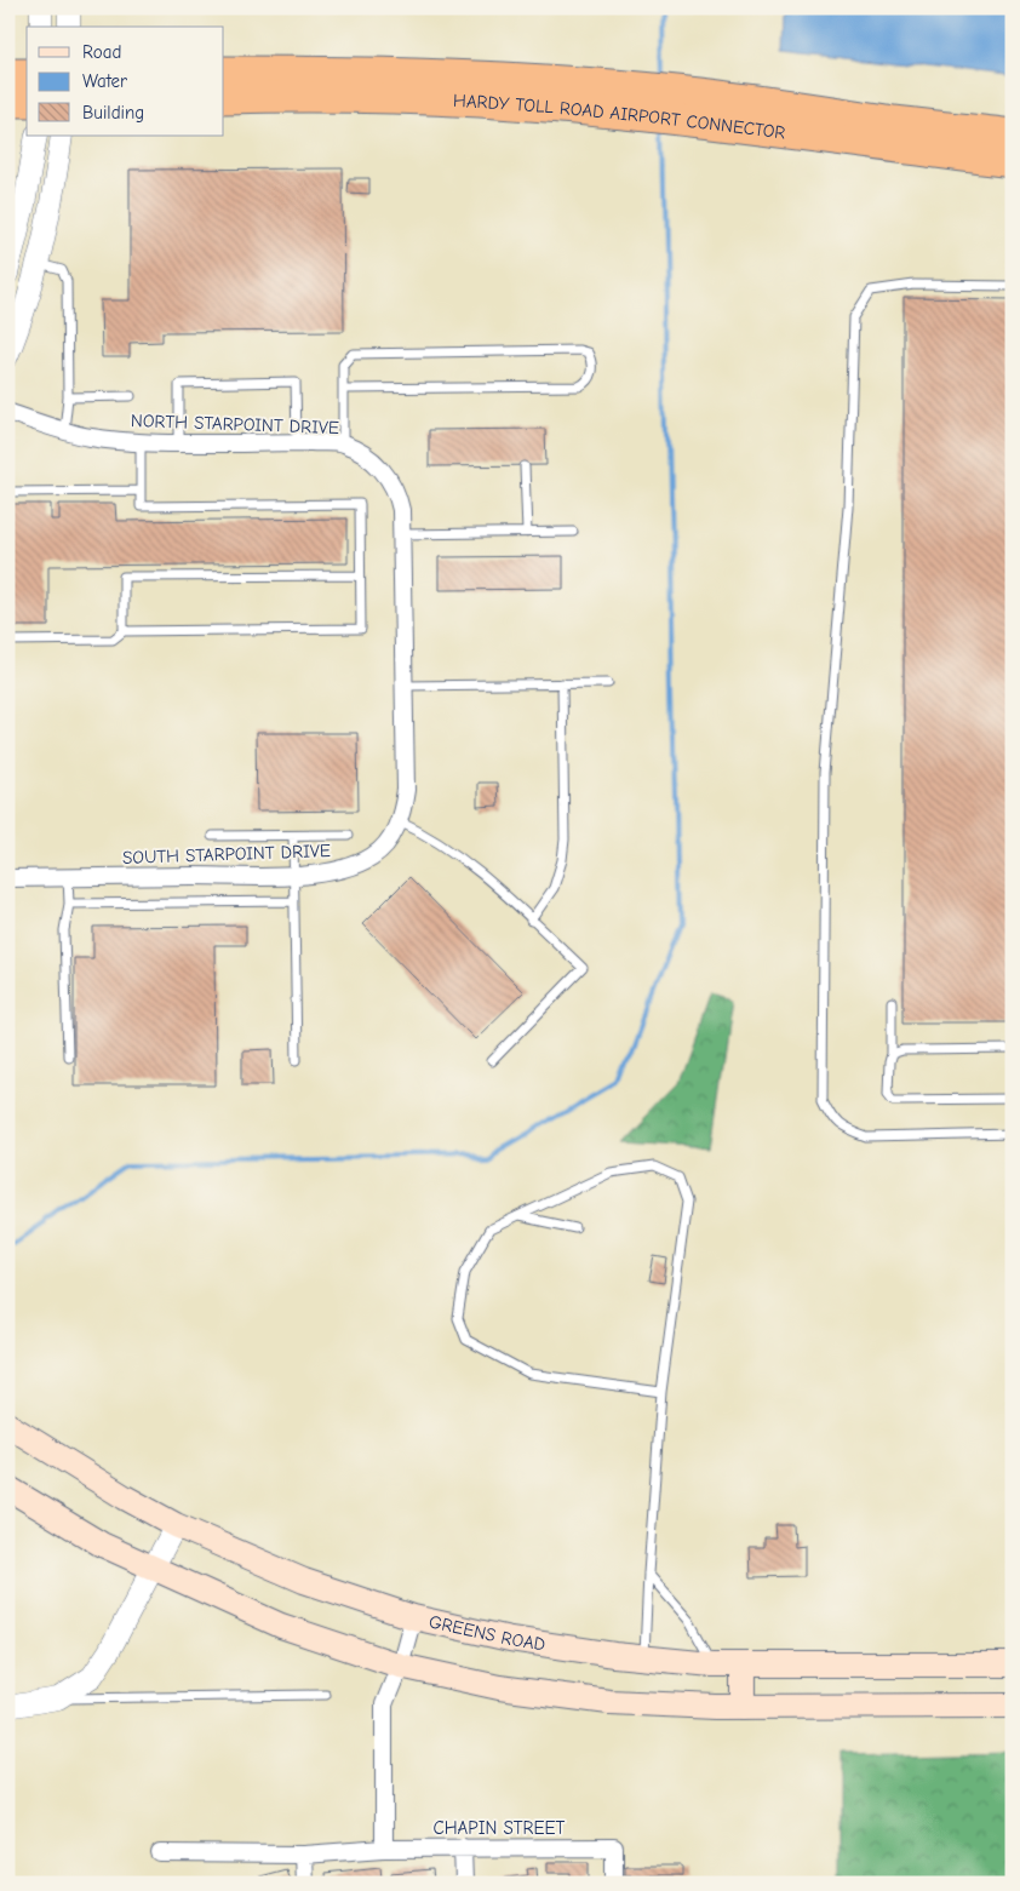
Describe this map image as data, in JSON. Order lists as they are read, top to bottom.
{
  "streets": {
    "highway": ["HARDY TOLL ROAD AIRPORT CONNECTOR"],
    "main road": ["GREENS ROAD"],
    "street": ["NORTH STARPOINT DRIVE", "SOUTH STARPOINT DRIVE", "CHAPIN STREET"]
  },
  "crossings": [
    ["NORTH STARPOINT DRIVE", "SOUTH STARPOINT DRIVE"]
  ],
  "legend": ["Road", "Water", "Building"]
}
